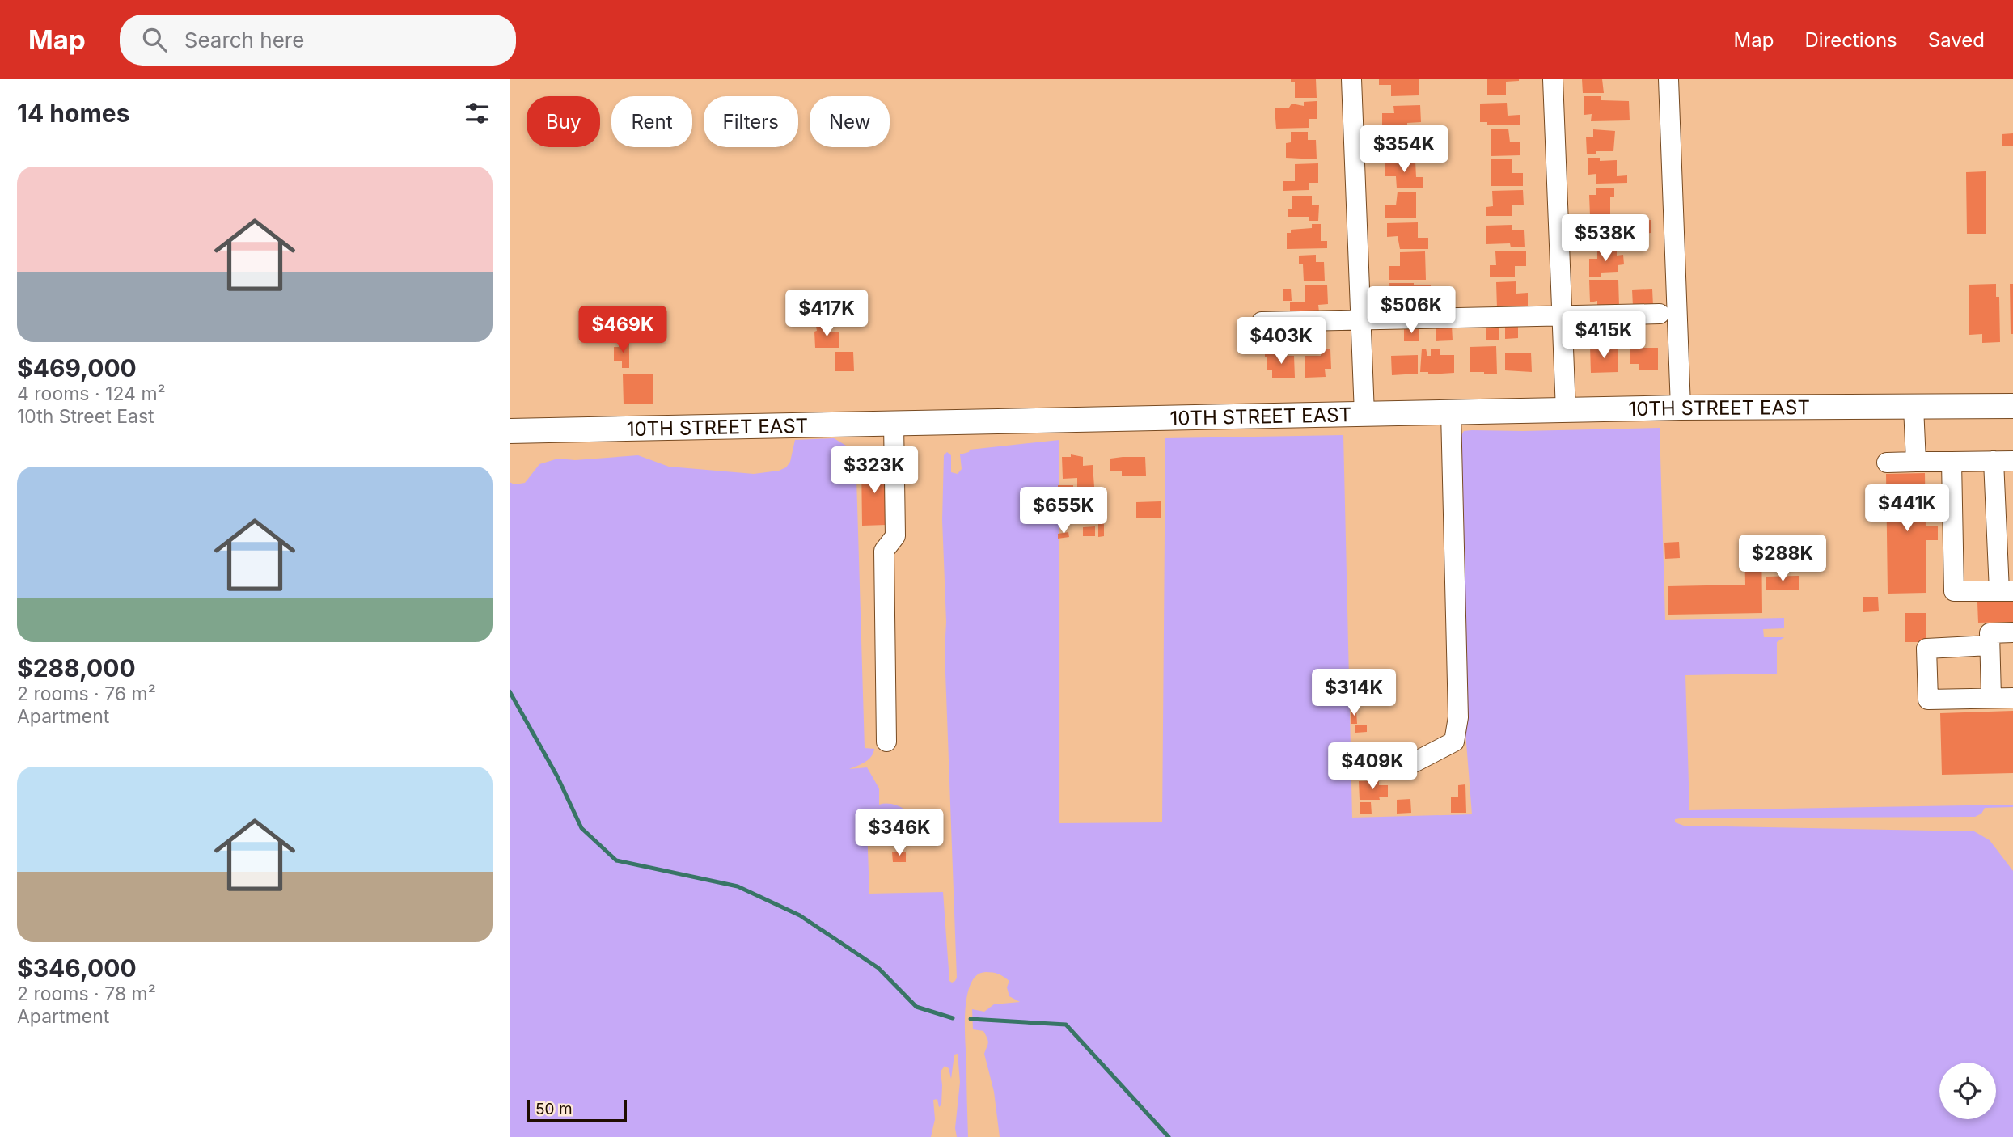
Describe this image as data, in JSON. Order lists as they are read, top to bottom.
{
  "streets": {
    "main road": ["10TH STREET EAST"]
  },
  "scale_bar": "50 m",
  "page": {
    "header": "Map",
    "search": "Search here",
    "nav": ["Map", "Directions", "Saved"],
    "heading": "14 homes",
    "chip": [
      "Buy",
      "Rent",
      "Filters",
      "New"
    ],
    "price": [
      "$354K",
      "$538K",
      "$506K",
      "$417K",
      "$469K",
      "$415K",
      "$403K",
      "$323K",
      "$441K",
      "$655K",
      "$288K",
      "$314K",
      "$409K",
      "$346K"
    ],
    "list": [
      {
        "name": "$469,000",
        "note": "4 rooms · 124 m² · 10th Street East"
      },
      {
        "name": "$288,000",
        "note": "2 rooms · 76 m² · Apartment"
      },
      {
        "name": "$346,000",
        "note": "2 rooms · 78 m² · Apartment"
      }
    ],
    "scale": "50 m"
  }
}
